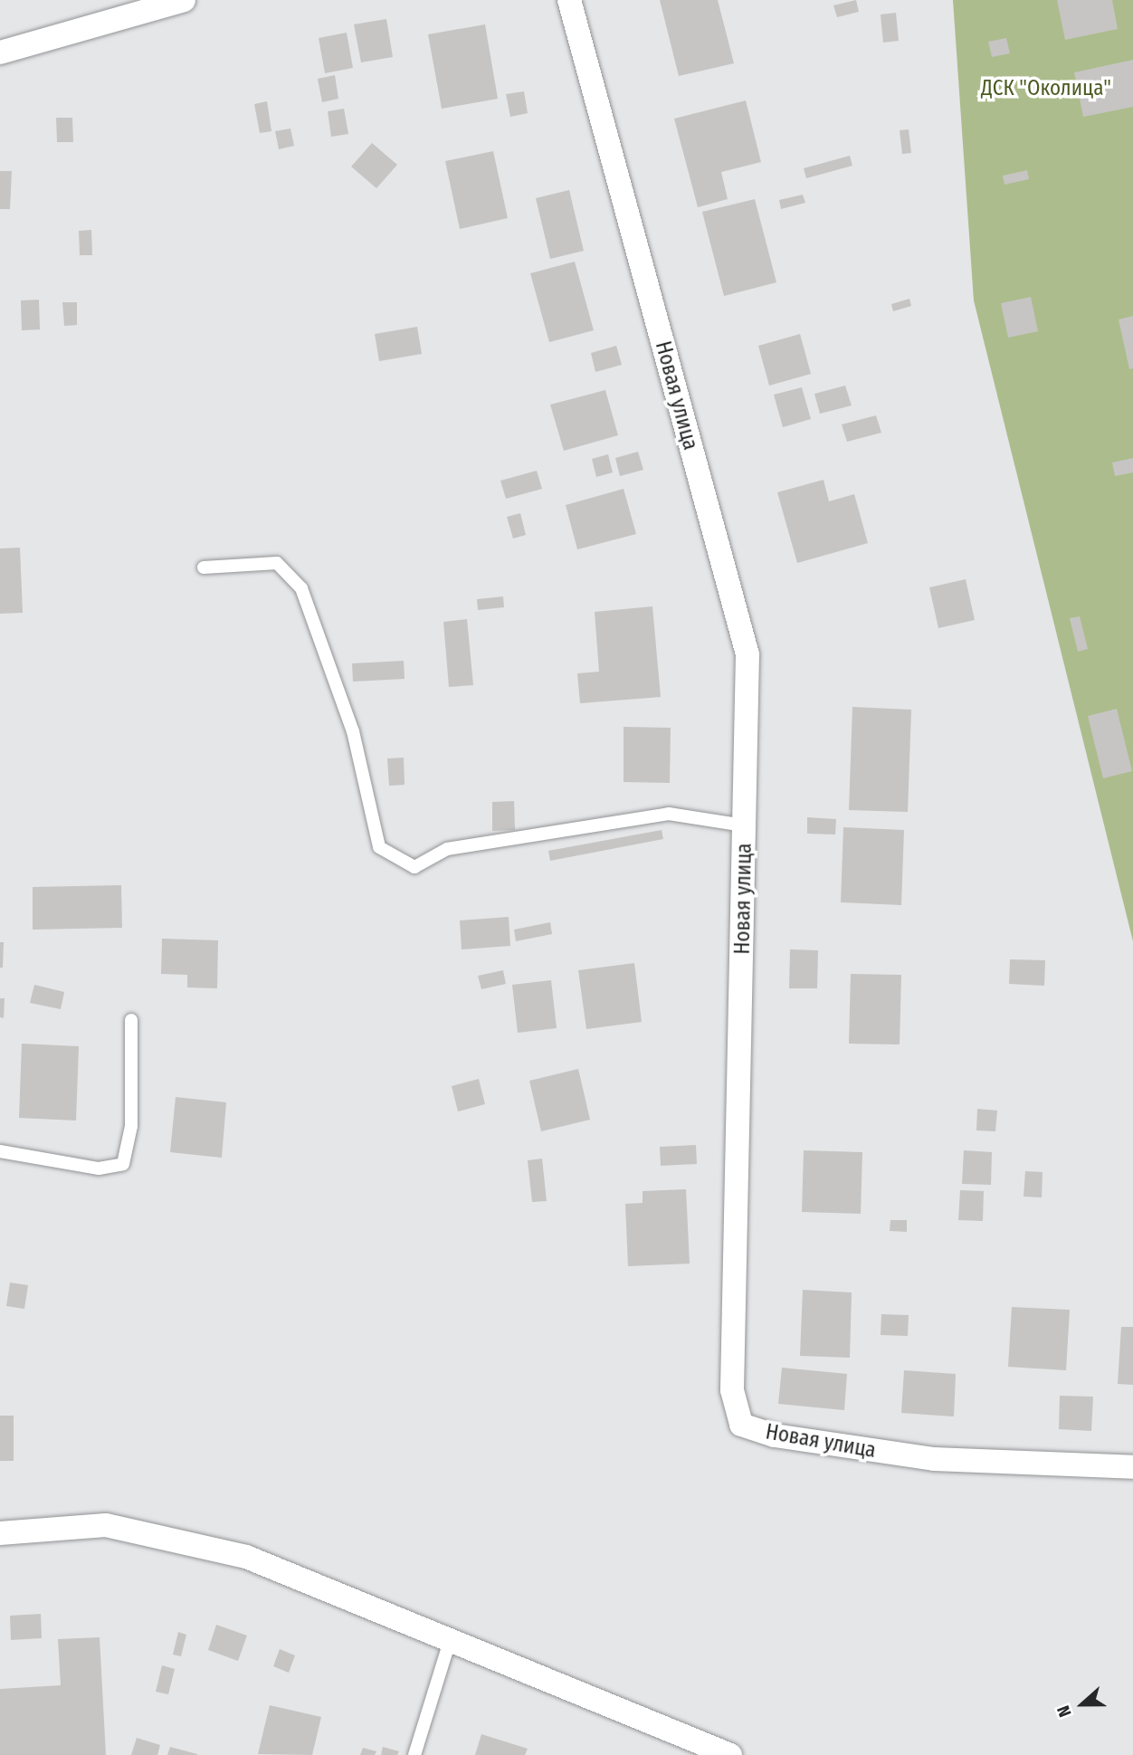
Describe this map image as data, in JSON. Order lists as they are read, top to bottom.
{
  "streets": {
    "street": ["Новая улица"]
  },
  "parks": ["ДСК \"Околица\""],
  "north": "left"
}
